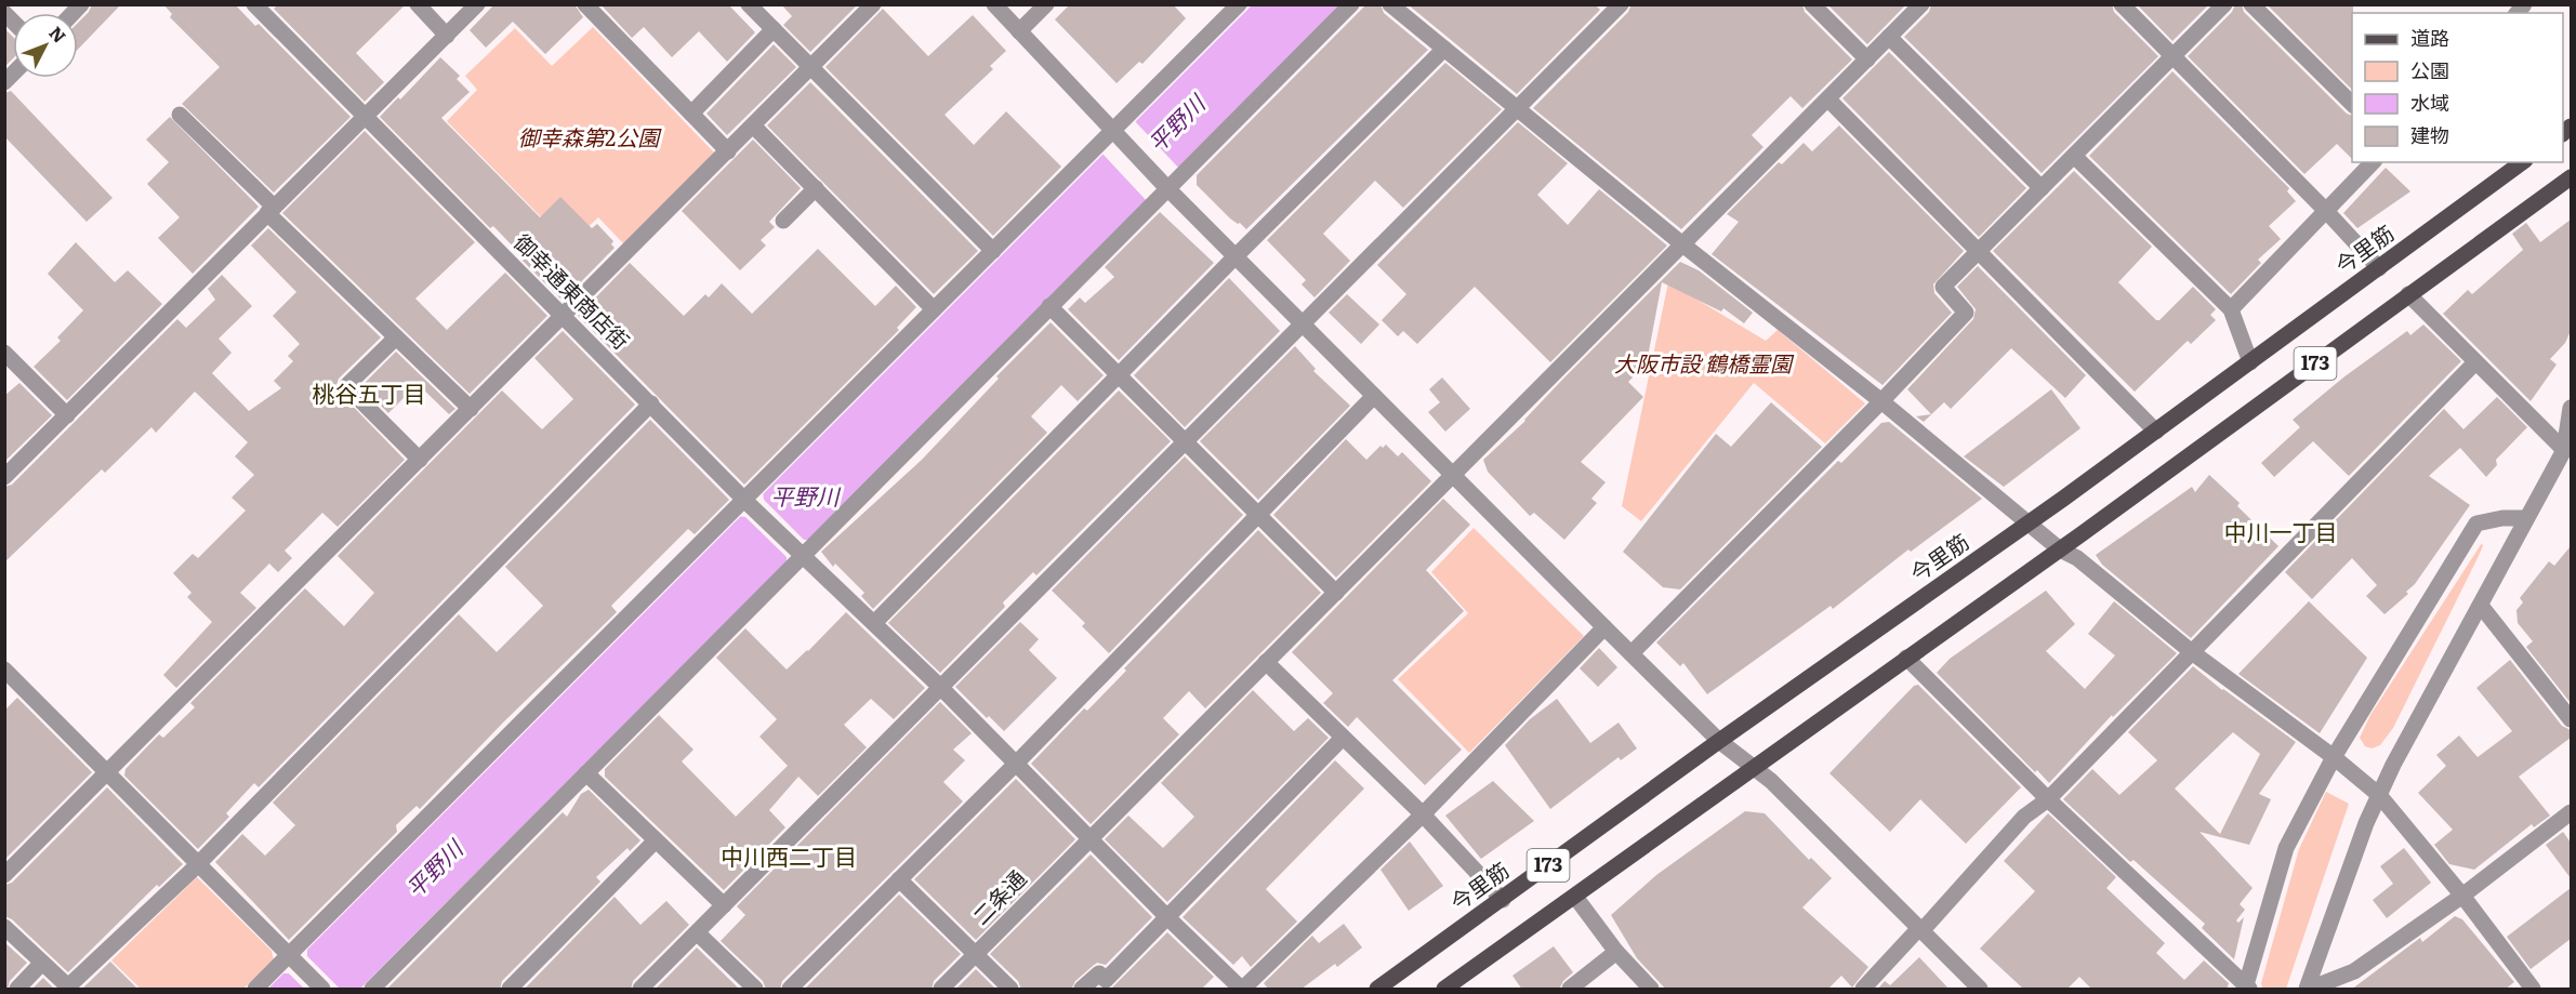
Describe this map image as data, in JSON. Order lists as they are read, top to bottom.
{
  "streets": {
    "main road": ["今里筋", "173"],
    "street": ["御幸通東商店街", "二条通"]
  },
  "crossings": [
    ["御幸通東商店街", "二条通"]
  ],
  "districts": ["桃谷五丁目", "中川一丁目", "中川西二丁目"],
  "water": ["平野川"],
  "parks": ["御幸森第2公園", "大阪市設 鶴橋霊園"],
  "legend": [
    "道路",
    "公園",
    "水域",
    "建物"
  ],
  "north": "top right"
}
